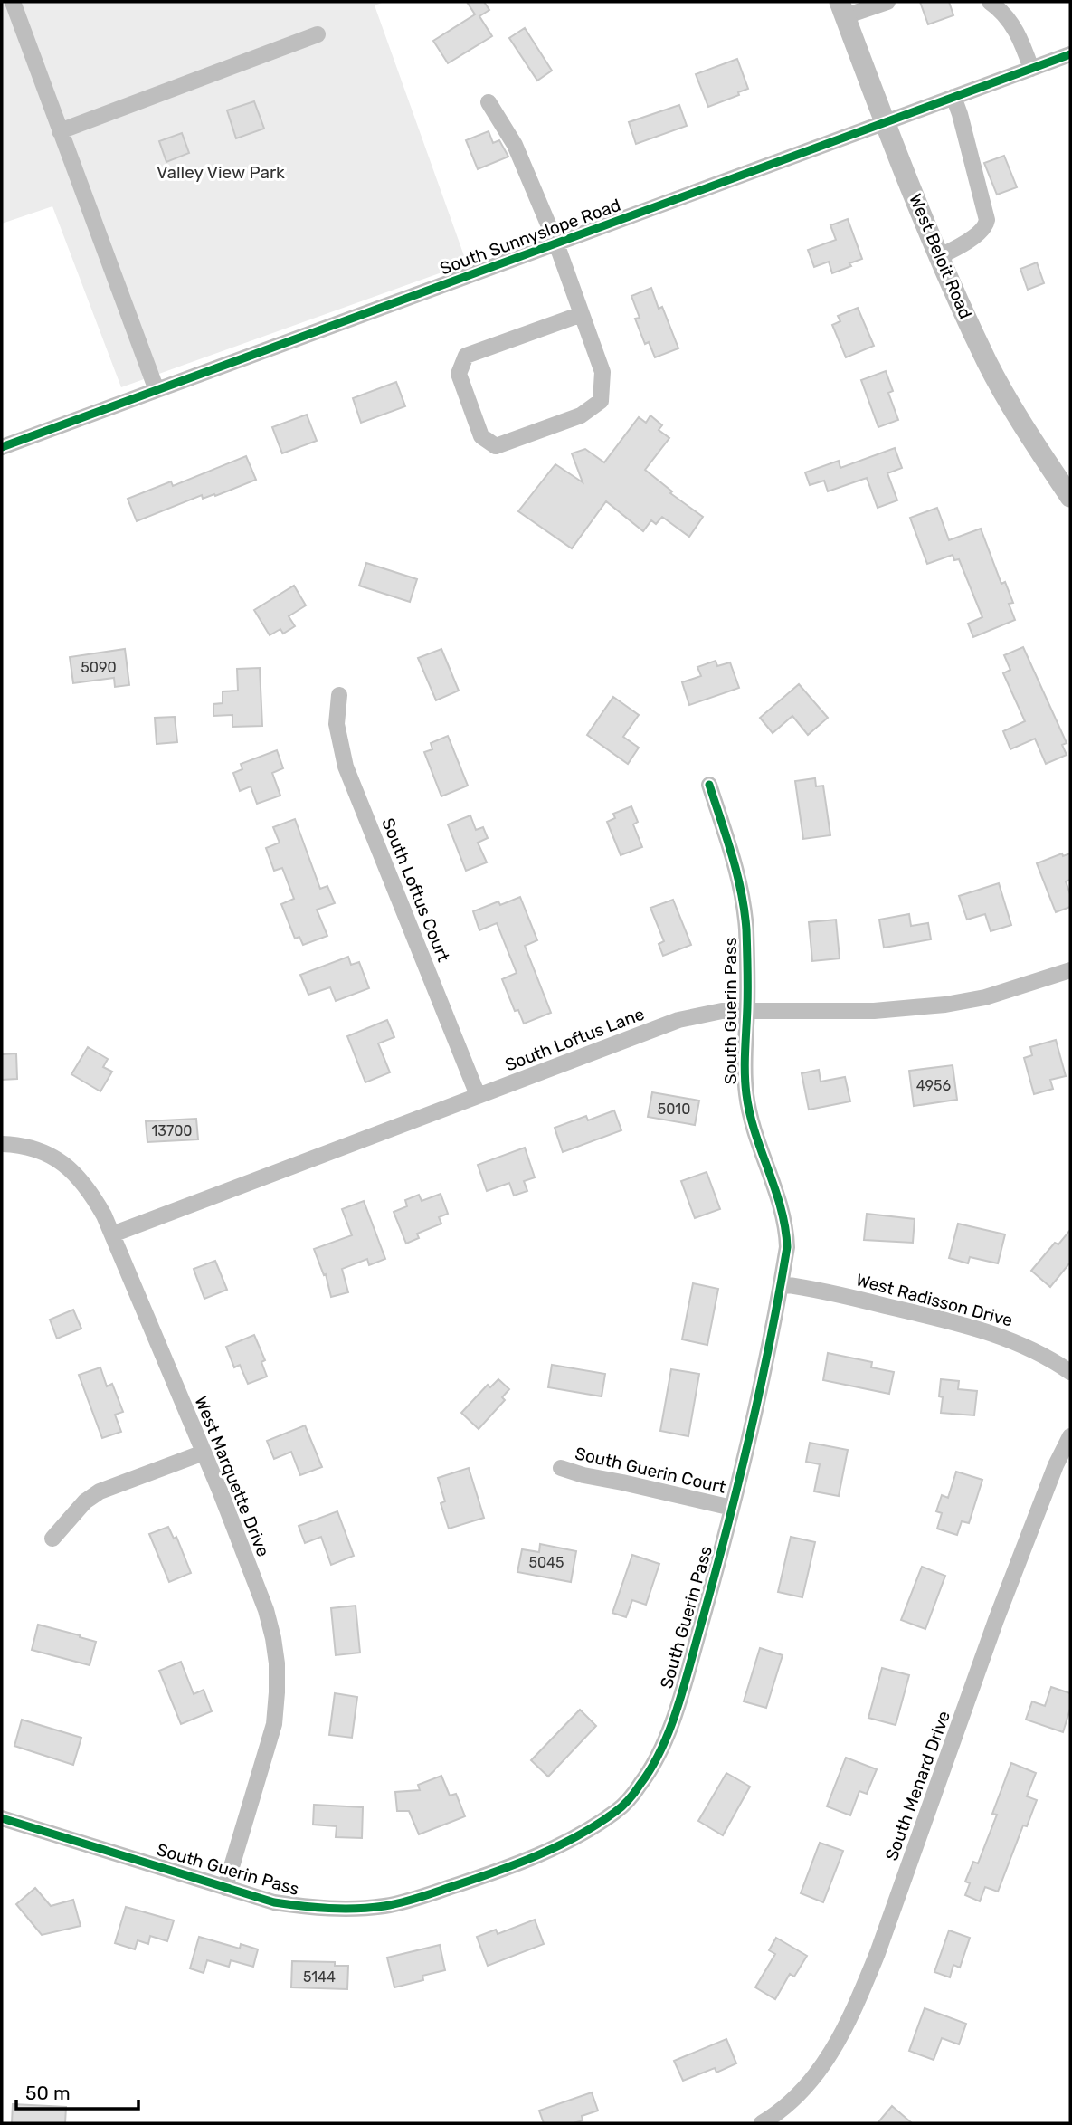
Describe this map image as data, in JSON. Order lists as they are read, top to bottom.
{
  "streets": {
    "main road": ["West Beloit Road"],
    "street": [
      "South Sunnyslope Road",
      "South Loftus Court",
      "South Guerin Pass",
      "South Loftus Lane",
      "West Radisson Drive",
      "South Guerin Court",
      "West Marquette Drive",
      "South Menard Drive"
    ]
  },
  "crossings": [
    ["South Sunnyslope Road", "West Beloit Road"],
    ["South Loftus Court", "South Loftus Lane"],
    ["South Guerin Pass", "South Loftus Lane"],
    ["South Guerin Pass", "West Radisson Drive"],
    ["South Guerin Pass", "South Guerin Court"],
    ["South Guerin Pass", "West Marquette Drive"],
    ["South Loftus Lane", "West Marquette Drive"]
  ],
  "parks": ["Valley View Park"],
  "house_numbers": [
    "5090",
    "4956",
    "5010",
    "13700",
    "5045",
    "5144"
  ],
  "scale_bar": "50 m"
}
